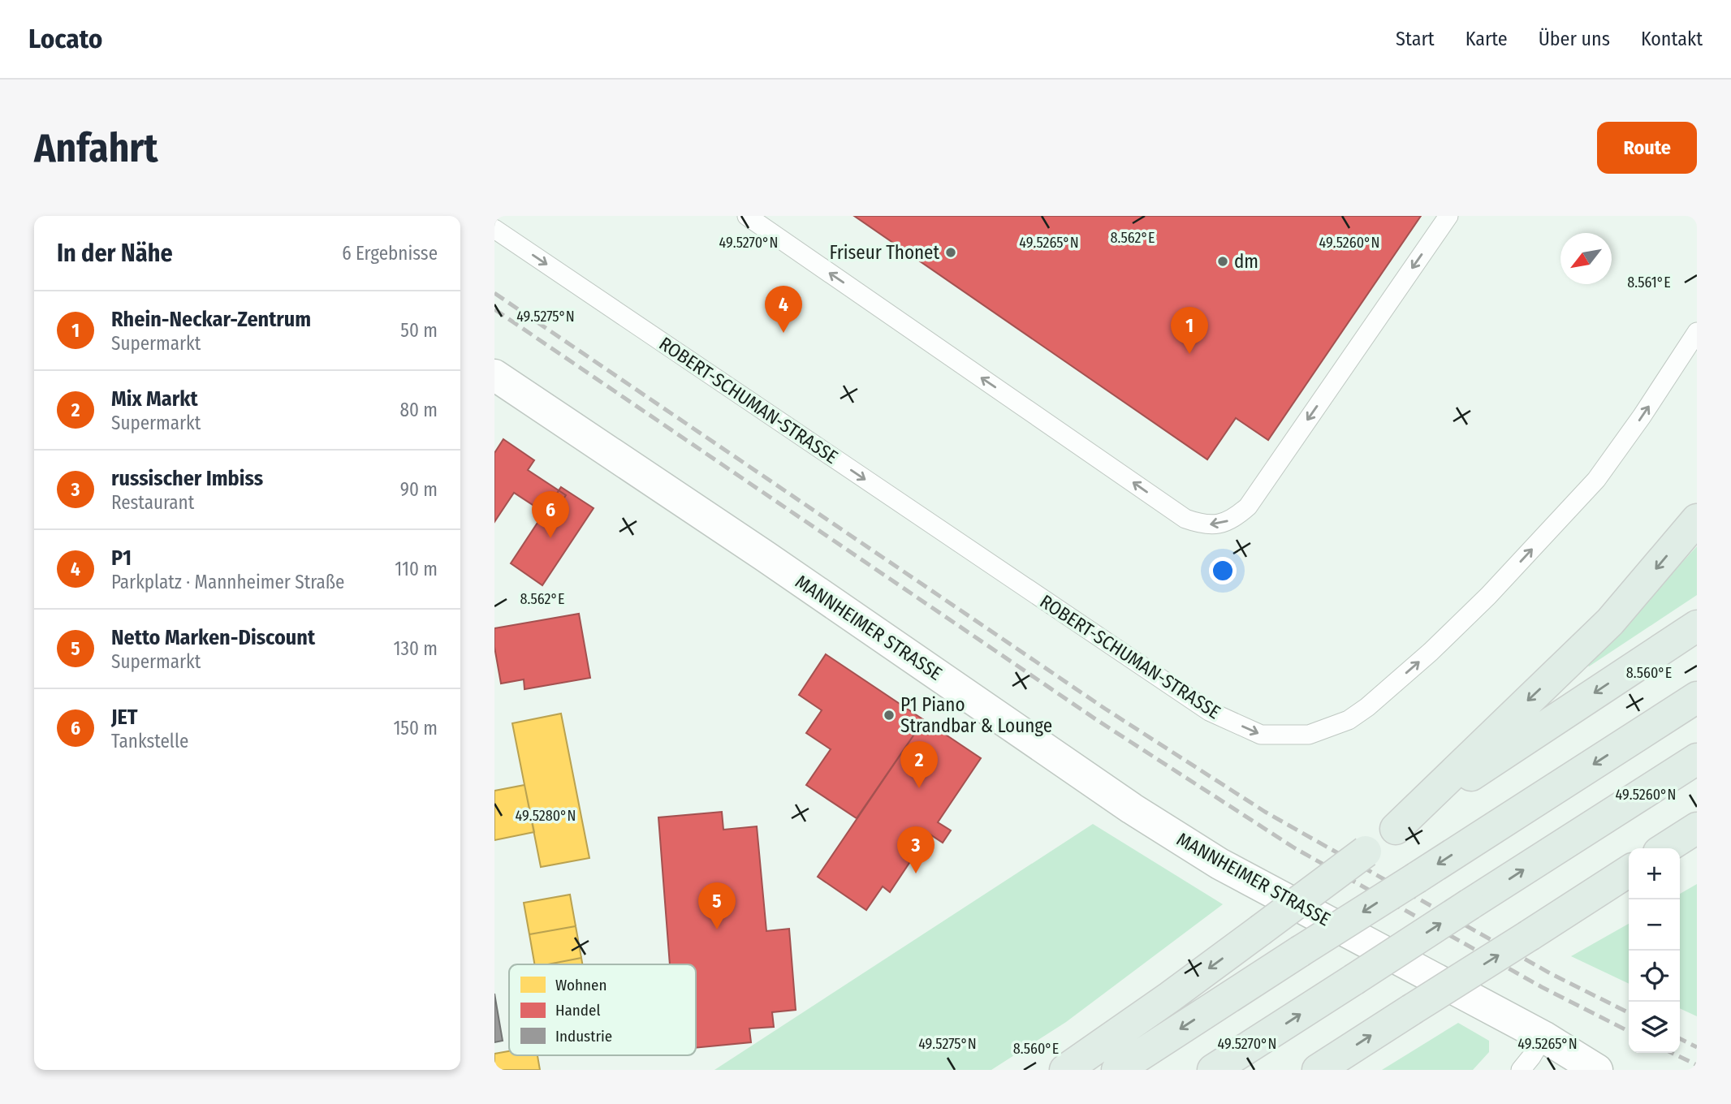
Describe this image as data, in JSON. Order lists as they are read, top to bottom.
{
  "streets": {
    "main road": ["MANNHEIMER STRASSE"],
    "lane": ["ROBERT-SCHUMAN-STRASSE"]
  },
  "places": ["Friseur Thonet", "dm", "P1 Piano Strandbar & Lounge"],
  "legend": ["Wohnen", "Handel", "Industrie"],
  "north": "bottom left",
  "page": {
    "header": "Locato",
    "nav": [
      "Start",
      "Karte",
      "Über uns",
      "Kontakt"
    ],
    "buttons": "Route",
    "title": "Anfahrt",
    "heading": ["In der Nähe", "6 Ergebnisse"],
    "pins": [
      "4",
      "1",
      "6",
      "2",
      "3",
      "5"
    ],
    "list": [
      {
        "mark": "1",
        "name": "Rhein-Neckar-Zentrum",
        "note": "Supermarkt",
        "value": "50 m"
      },
      {
        "mark": "2",
        "name": "Mix Markt",
        "note": "Supermarkt",
        "value": "80 m"
      },
      {
        "mark": "3",
        "name": "russischer Imbiss",
        "note": "Restaurant",
        "value": "90 m"
      },
      {
        "mark": "4",
        "name": "P1",
        "note": "Parkplatz · Mannheimer Straße",
        "value": "110 m"
      },
      {
        "mark": "5",
        "name": "Netto Marken-Discount",
        "note": "Supermarkt",
        "value": "130 m"
      },
      {
        "mark": "6",
        "name": "JET",
        "note": "Tankstelle",
        "value": "150 m"
      }
    ],
    "map_buttons": ["+", "−"]
  },
  "coordinates": [
    "8.562°E",
    "49.5270°N",
    "49.5265°N",
    "49.5260°N",
    "8.561°E",
    "49.5275°N",
    "8.560°E",
    "49.5280°N"
  ]
}
